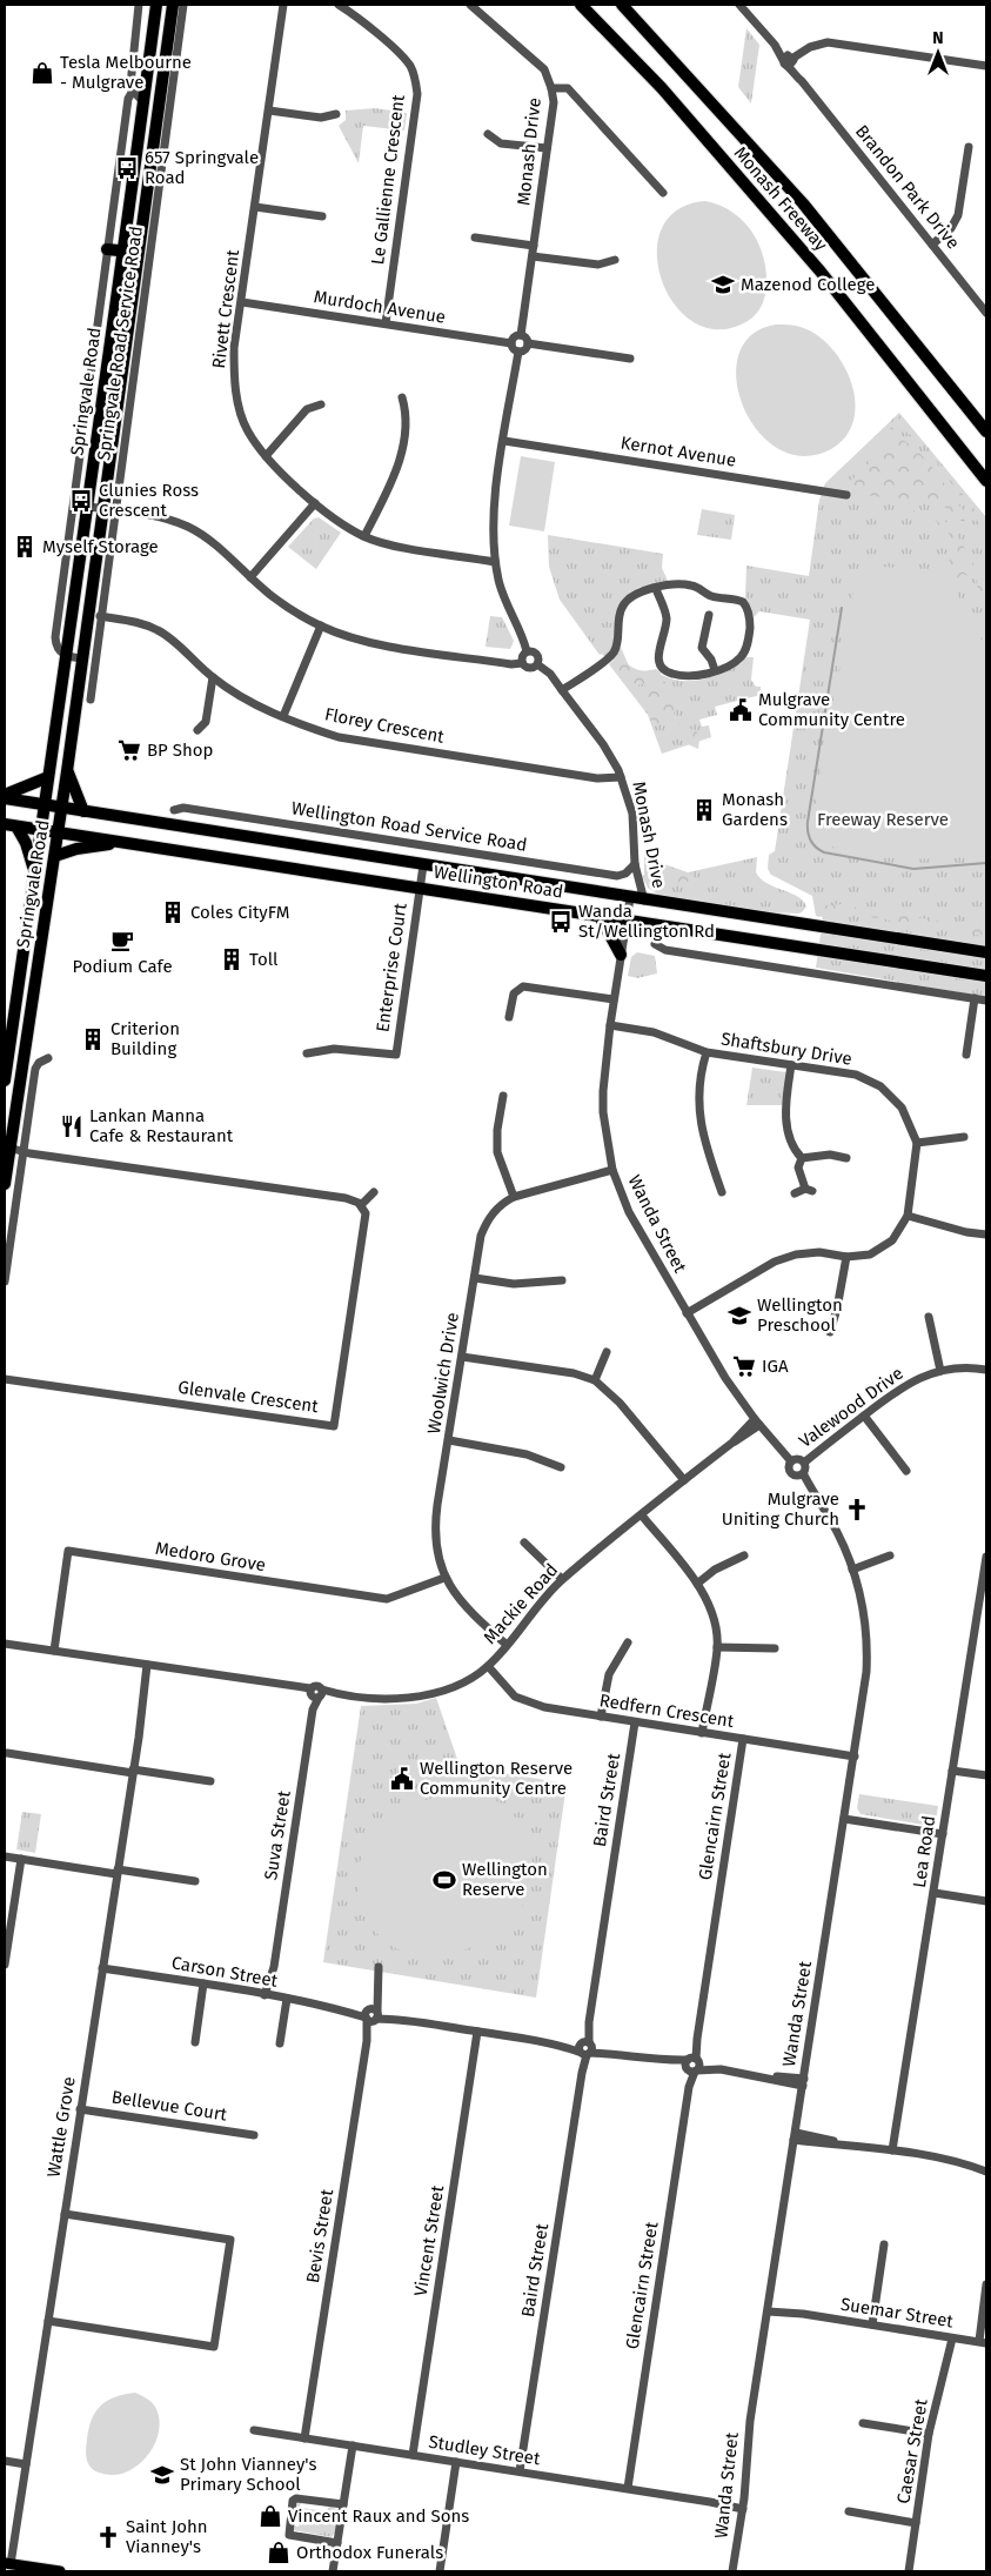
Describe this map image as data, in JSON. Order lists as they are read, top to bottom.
{
  "streets": {
    "highway": ["Monash Freeway", "Springvale Road", "Wellington Road"],
    "street": [
      "Monash Drive",
      "Le Gallienne Crescent",
      "Brandon Park Drive",
      "Murdoch Avenue",
      "Rivett Crescent",
      "Springvale Road Service Road",
      "Kernot Avenue",
      "Florey Crescent",
      "Wellington Road Service Road",
      "Enterprise Court",
      "Shaftsbury Drive",
      "Wanda Street",
      "Woolwich Drive",
      "Glenvale Crescent",
      "Valewood Drive",
      "Medoro Grove",
      "Mackie Road",
      "Redfern Crescent",
      "Baird Street",
      "Glencairn Street",
      "Suva Street",
      "Lea Road",
      "Carson Street",
      "Bellevue Court",
      "Wattle Grove",
      "Bevis Street",
      "Vincent Street",
      "Suemar Street",
      "Studley Street",
      "Caesar Street"
    ]
  },
  "crossings": [
    ["Monash Drive", "Murdoch Avenue"],
    ["Monash Drive", "Florey Crescent"],
    ["Monash Drive", "Wellington Road Service Road"],
    ["Monash Drive", "Wellington Road"],
    ["Le Gallienne Crescent", "Murdoch Avenue"],
    ["Murdoch Avenue", "Rivett Crescent"],
    ["Springvale Road Service Road", "Springvale Road"],
    ["Springvale Road", "Wellington Road"],
    ["Wellington Road Service Road", "Wellington Road"],
    ["Wellington Road", "Enterprise Court"],
    ["Wellington Road", "Wanda Street"],
    ["Shaftsbury Drive", "Wanda Street"],
    ["Wanda Street", "Woolwich Drive"],
    ["Wanda Street", "Valewood Drive"],
    ["Wanda Street", "Mackie Road"],
    ["Wanda Street", "Redfern Crescent"],
    ["Wanda Street", "Carson Street"],
    ["Wanda Street", "Suemar Street"],
    ["Wanda Street", "Studley Street"],
    ["Woolwich Drive", "Medoro Grove"],
    ["Woolwich Drive", "Mackie Road"],
    ["Medoro Grove", "Mackie Road"],
    ["Mackie Road", "Redfern Crescent"],
    ["Mackie Road", "Suva Street"],
    ["Mackie Road", "Wattle Grove"],
    ["Redfern Crescent", "Baird Street"],
    ["Redfern Crescent", "Glencairn Street"],
    ["Baird Street", "Carson Street"],
    ["Baird Street", "Studley Street"],
    ["Glencairn Street", "Carson Street"],
    ["Glencairn Street", "Studley Street"],
    ["Suva Street", "Carson Street"],
    ["Carson Street", "Wattle Grove"],
    ["Carson Street", "Bevis Street"],
    ["Carson Street", "Vincent Street"],
    ["Bellevue Court", "Wattle Grove"],
    ["Bevis Street", "Studley Street"],
    ["Vincent Street", "Studley Street"],
    ["Suemar Street", "Caesar Street"]
  ],
  "parks": ["Freeway Reserve"],
  "places": {
    "shop": ["Tesla Melbourne - Mulgrave", "Vincent Raux and Sons", "Orthodox Funerals"],
    "bus stop": ["657 Springvale Road", "Clunies Ross Crescent", "Wanda St/Wellington Rd"],
    "school or university": ["Mazenod College", "Wellington Preschool", "St John Vianney's Primary School"],
    "building": [
      "Myself Storage",
      "Monash Gardens",
      "Coles CityFM",
      "Toll",
      "Criterion Building"
    ],
    "public building": ["Mulgrave Community Centre", "Wellington Reserve Community Centre"],
    "supermarket": ["BP Shop", "IGA"],
    "cafe": ["Podium Cafe"],
    "restaurant": ["Lankan Manna Cafe & Restaurant"],
    "church": ["Mulgrave Uniting Church", "Saint John Vianney's"],
    "sports": ["Wellington Reserve"]
  },
  "north": "top"
}
